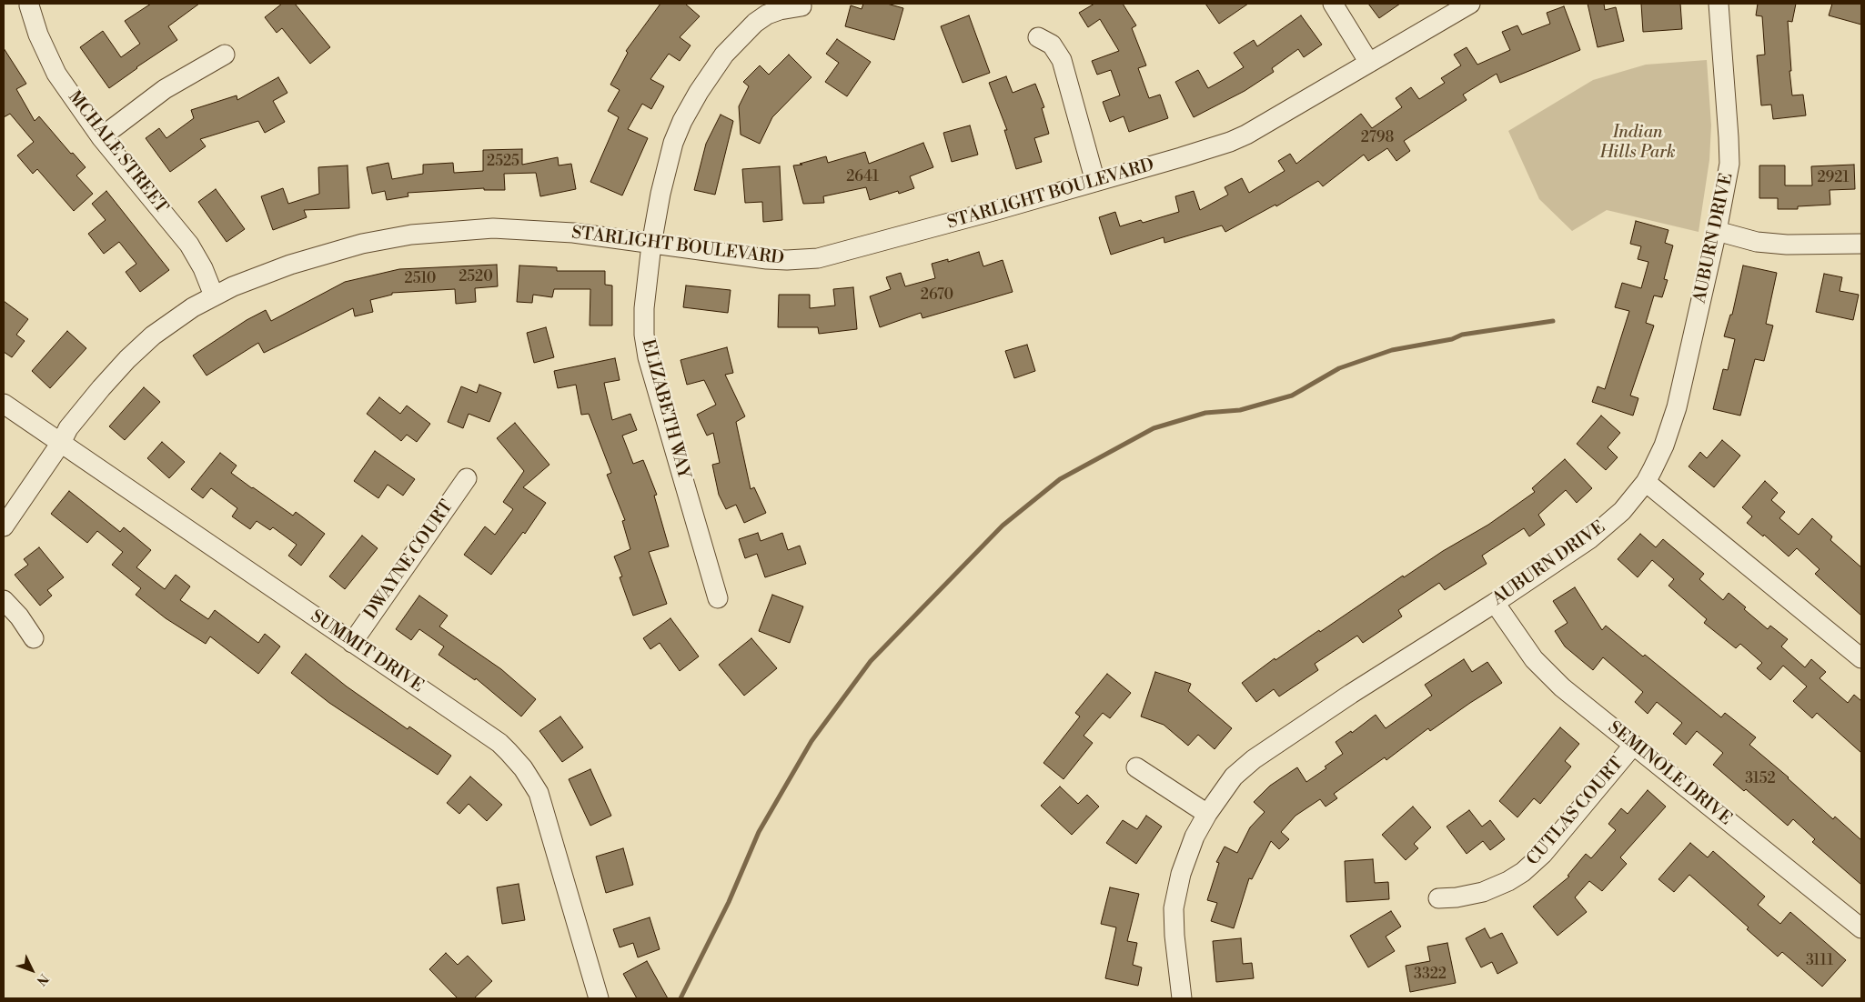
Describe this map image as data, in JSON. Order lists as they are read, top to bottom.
{
  "streets": {
    "street": [
      "MCHALE STREET",
      "STARLIGHT BOULEVARD",
      "AUBURN DRIVE",
      "ELIZABETH WAY",
      "DWAYNE COURT",
      "SUMMIT DRIVE",
      "SEMINOLE DRIVE",
      "CUTLAS COURT"
    ]
  },
  "crossings": [
    ["MCHALE STREET", "STARLIGHT BOULEVARD"],
    ["STARLIGHT BOULEVARD", "ELIZABETH WAY"],
    ["STARLIGHT BOULEVARD", "SUMMIT DRIVE"],
    ["AUBURN DRIVE", "SEMINOLE DRIVE"],
    ["DWAYNE COURT", "SUMMIT DRIVE"],
    ["SEMINOLE DRIVE", "CUTLAS COURT"]
  ],
  "parks": ["Indian Hills Park"],
  "house_numbers": [
    "2798",
    "2525",
    "2641",
    "2921",
    "2520",
    "2510",
    "2670",
    "3152",
    "3111",
    "3322"
  ],
  "north": "bottom right"
}
